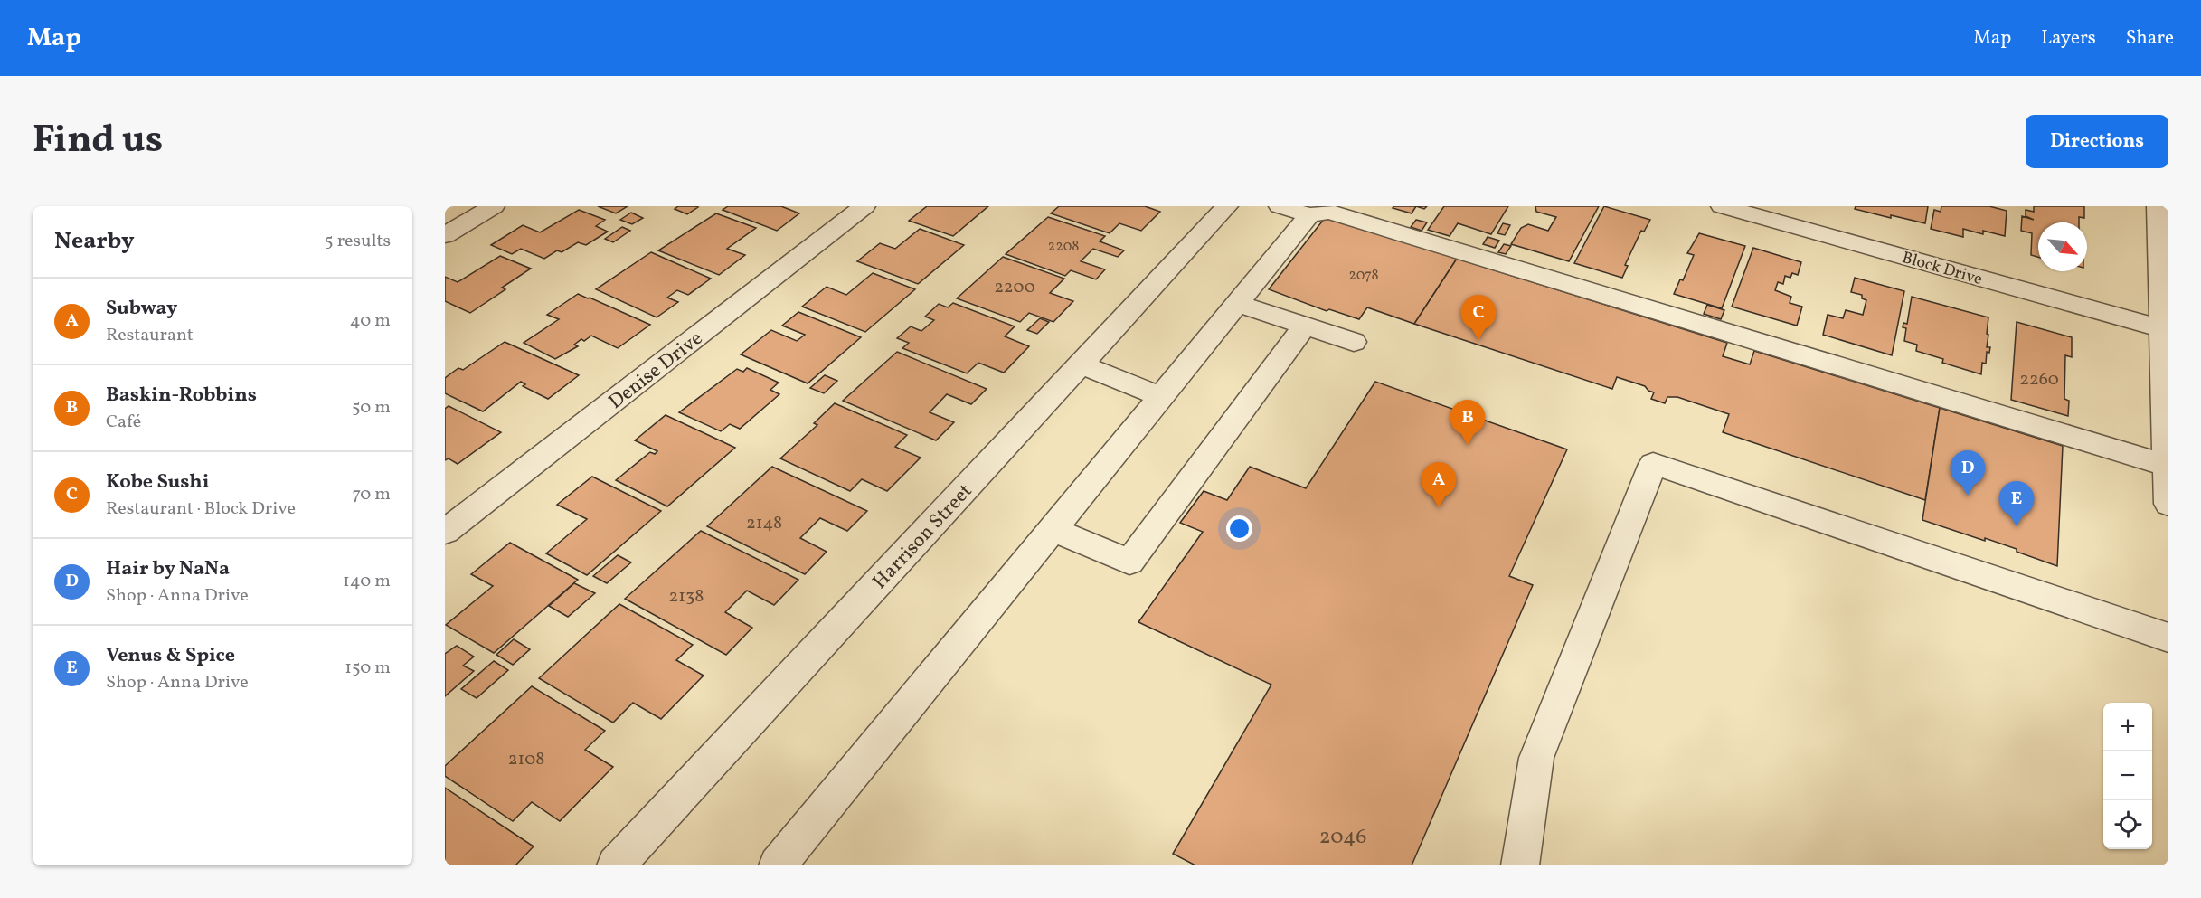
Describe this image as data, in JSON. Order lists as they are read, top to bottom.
{
  "streets": {
    "street": ["Block Drive", "Denise Drive", "Harrison Street"]
  },
  "house_numbers": [
    "2208",
    "2078",
    "2200",
    "2260",
    "2148",
    "2138",
    "2108",
    "2046"
  ],
  "north": "bottom right",
  "page": {
    "header": "Map",
    "nav": ["Map", "Layers", "Share"],
    "title": "Find us",
    "buttons": "Directions",
    "heading": ["Nearby", "5 results"],
    "list": [
      {
        "mark": "A",
        "name": "Subway",
        "note": "Restaurant",
        "value": "40 m"
      },
      {
        "mark": "B",
        "name": "Baskin-Robbins",
        "note": "Café",
        "value": "50 m"
      },
      {
        "mark": "C",
        "name": "Kobe Sushi",
        "note": "Restaurant · Block Drive",
        "value": "70 m"
      },
      {
        "mark": "D",
        "name": "Hair by NaNa",
        "note": "Shop · Anna Drive",
        "value": "140 m"
      },
      {
        "mark": "E",
        "name": "Venus & Spice",
        "note": "Shop · Anna Drive",
        "value": "150 m"
      }
    ],
    "pins": [
      "C",
      "B",
      "D",
      "A",
      "E"
    ],
    "map_buttons": ["+", "−"]
  }
}
